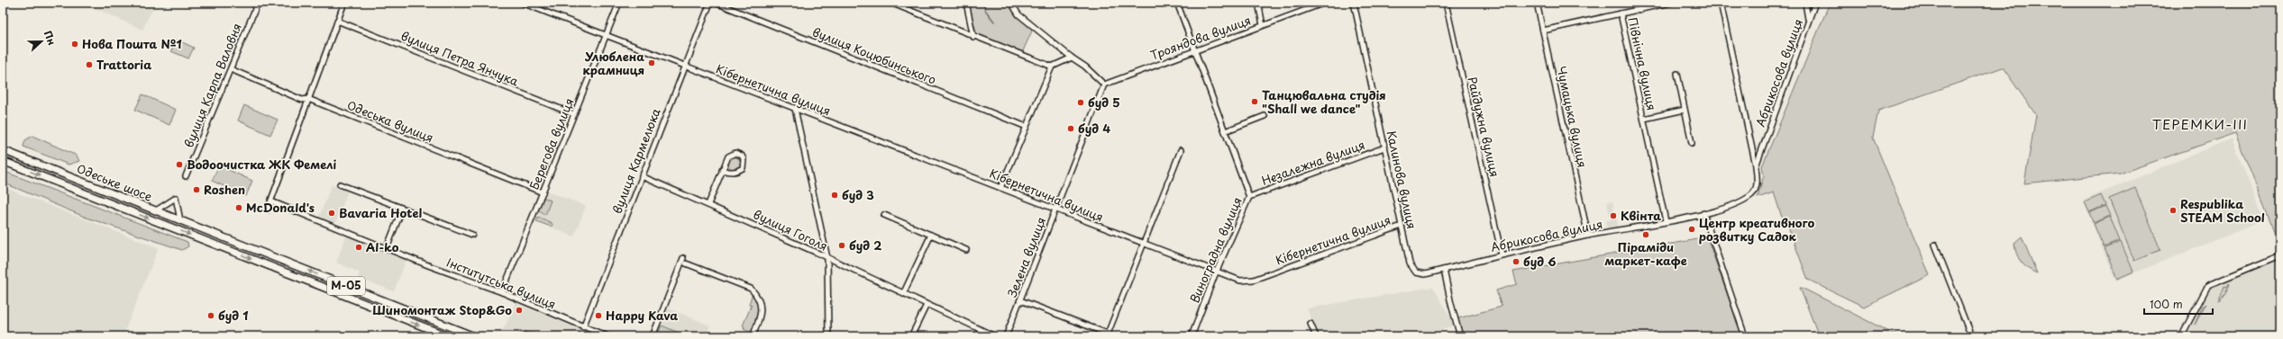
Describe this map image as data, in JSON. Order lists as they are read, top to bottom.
{
  "streets": {
    "highway": ["Одеське шосе", "М-05"],
    "street": [
      "Трояндова вулиця",
      "вулиця Коцюбинського",
      "вулиця Петра Янчука",
      "Північна вулиця",
      "Абрикосова вулиця",
      "вулиця Карпа Валовня",
      "Кібернетична вулиця",
      "Чумацька вулиця",
      "Одеська вулиця",
      "Райдужна вулиця",
      "Берегова вулиця",
      "вулиця Кармелюка",
      "Незалежна вулиця",
      "Калинова вулиця",
      "вулиця Гоголя",
      "Виноградна вулиця",
      "Зелена вулиця",
      "Інститутська вулиця"
    ]
  },
  "crossings": [
    ["Трояндова вулиця", "Виноградна вулиця"],
    ["Трояндова вулиця", "Зелена вулиця"],
    ["вулиця Петра Янчука", "Берегова вулиця"],
    ["Північна вулиця", "Абрикосова вулиця"],
    ["Абрикосова вулиця", "Чумацька вулиця"],
    ["Абрикосова вулиця", "Райдужна вулиця"],
    ["Абрикосова вулиця", "Калинова вулиця"],
    ["вулиця Карпа Валовня", "Одеська вулиця"],
    ["Кібернетична вулиця", "Берегова вулиця"],
    ["Кібернетична вулиця", "вулиця Кармелюка"],
    ["Кібернетична вулиця", "Калинова вулиця"],
    ["Кібернетична вулиця", "Виноградна вулиця"],
    ["Кібернетична вулиця", "Зелена вулиця"],
    ["Одеська вулиця", "Берегова вулиця"],
    ["Берегова вулиця", "Інститутська вулиця"],
    ["вулиця Кармелюка", "вулиця Гоголя"],
    ["вулиця Кармелюка", "Інститутська вулиця"],
    ["Незалежна вулиця", "Калинова вулиця"],
    ["Незалежна вулиця", "Виноградна вулиця"]
  ],
  "districts": ["ТЕРЕМКИ-III"],
  "places": [
    "Нова Пошта №1",
    "Улюблена крамниця",
    "Trattoria",
    "Танцювальна студія \"Shall we dance\"",
    "буд 5",
    "буд 4",
    "Водоочистка ЖК Фемелі",
    "Roshen",
    "буд 3",
    "McDonald's",
    "Respublika STEAM School",
    "Bavaria Hotel",
    "Квінта",
    "Центр креативного розвитку Садок",
    "Піраміди маркет-кафе",
    "буд 2",
    "Al-ko",
    "буд 6",
    "Шиномонтаж Stop&Go",
    "буд 1",
    "Happy Kava"
  ],
  "scale_bar": "100 m",
  "north": "right"
}
